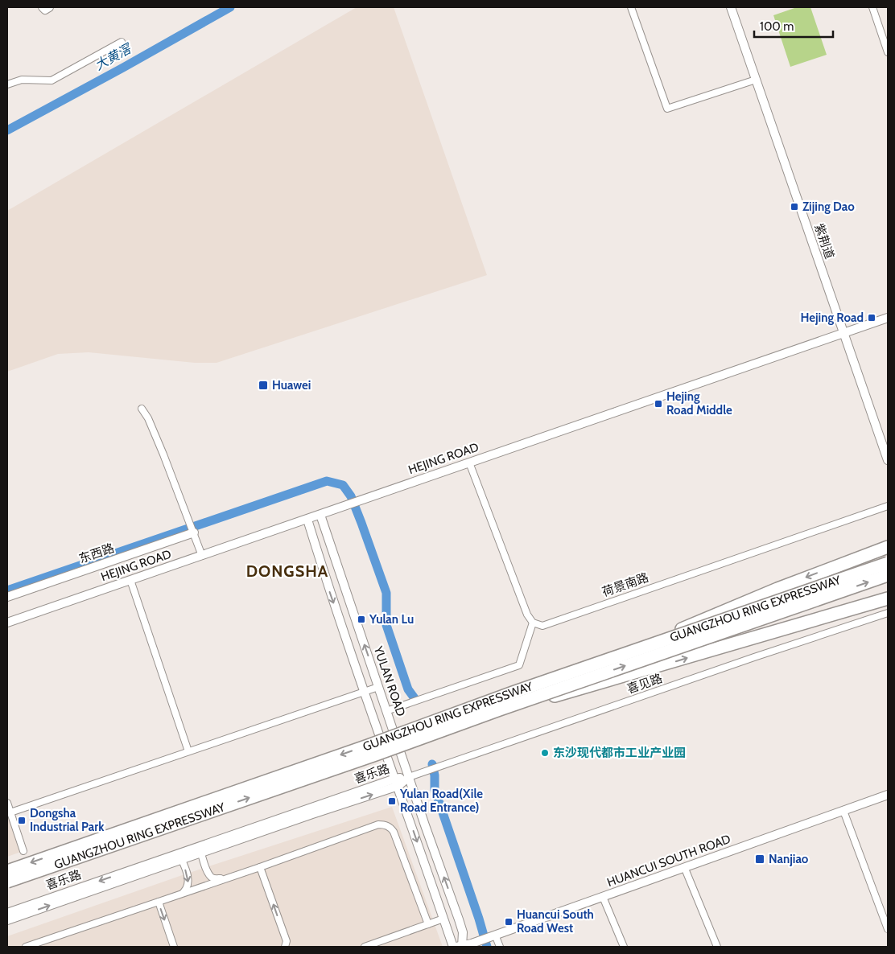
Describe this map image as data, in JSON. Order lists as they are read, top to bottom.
{
  "streets": {
    "highway": ["GUANGZHOU RING EXPRESSWAY"],
    "street": [
      "紫荆道",
      "HEJING ROAD",
      "东西路",
      "荷景南路",
      "YULAN ROAD",
      "喜见路",
      "喜乐路",
      "HUANCUI SOUTH ROAD"
    ]
  },
  "crossings": [
    ["紫荆道", "HEJING ROAD"],
    ["HEJING ROAD", "YULAN ROAD"],
    ["YULAN ROAD", "喜见路"],
    ["YULAN ROAD", "喜乐路"],
    ["YULAN ROAD", "HUANCUI SOUTH ROAD"],
    ["喜见路", "喜乐路"]
  ],
  "districts": ["DONGSHA"],
  "water": ["大黄滘"],
  "places": {
    "transit": [
      "Zijing Dao",
      "Hejing Road",
      "Huawei",
      "Hejing Road Middle",
      "Yulan Lu",
      "Yulan Road(Xile Road Entrance)",
      "Dongsha Industrial Park",
      "Nanjiao",
      "Huancui South Road West"
    ],
    "other": ["东沙现代都市工业产业园"]
  },
  "scale_bar": "100 m"
}
